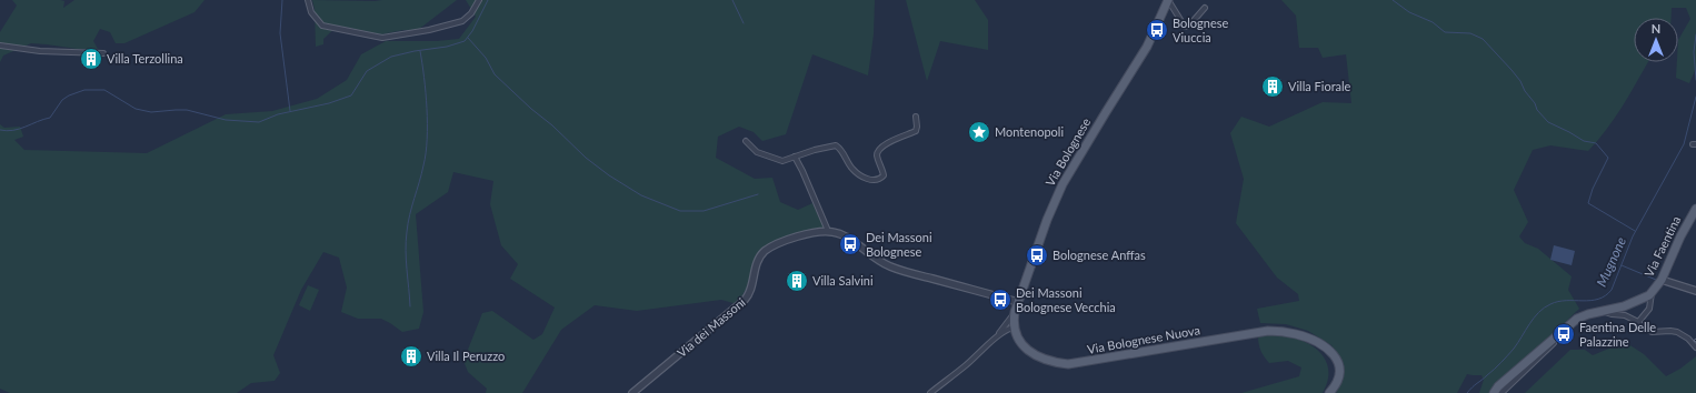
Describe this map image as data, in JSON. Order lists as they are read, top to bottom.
{
  "streets": {
    "main road": ["Via Bolognese", "Via Faentina", "Via Bolognese Nuova"],
    "street": ["Via dei Massoni"]
  },
  "crossings": [
    ["Via Bolognese", "Via Bolognese Nuova"]
  ],
  "water": ["Mugnone"],
  "places": {
    "bus stop": [
      "Bolognese Viuccia",
      "Dei Massoni Bolognese",
      "Bolognese Anffas",
      "Dei Massoni Bolognese Vecchia",
      "Faentina Delle Palazzine"
    ],
    "building": [
      "Villa Terzollina",
      "Villa Fiorale",
      "Villa Salvini",
      "Villa Il Peruzzo"
    ],
    "place": ["Montenopoli"]
  },
  "north": "top"
}
